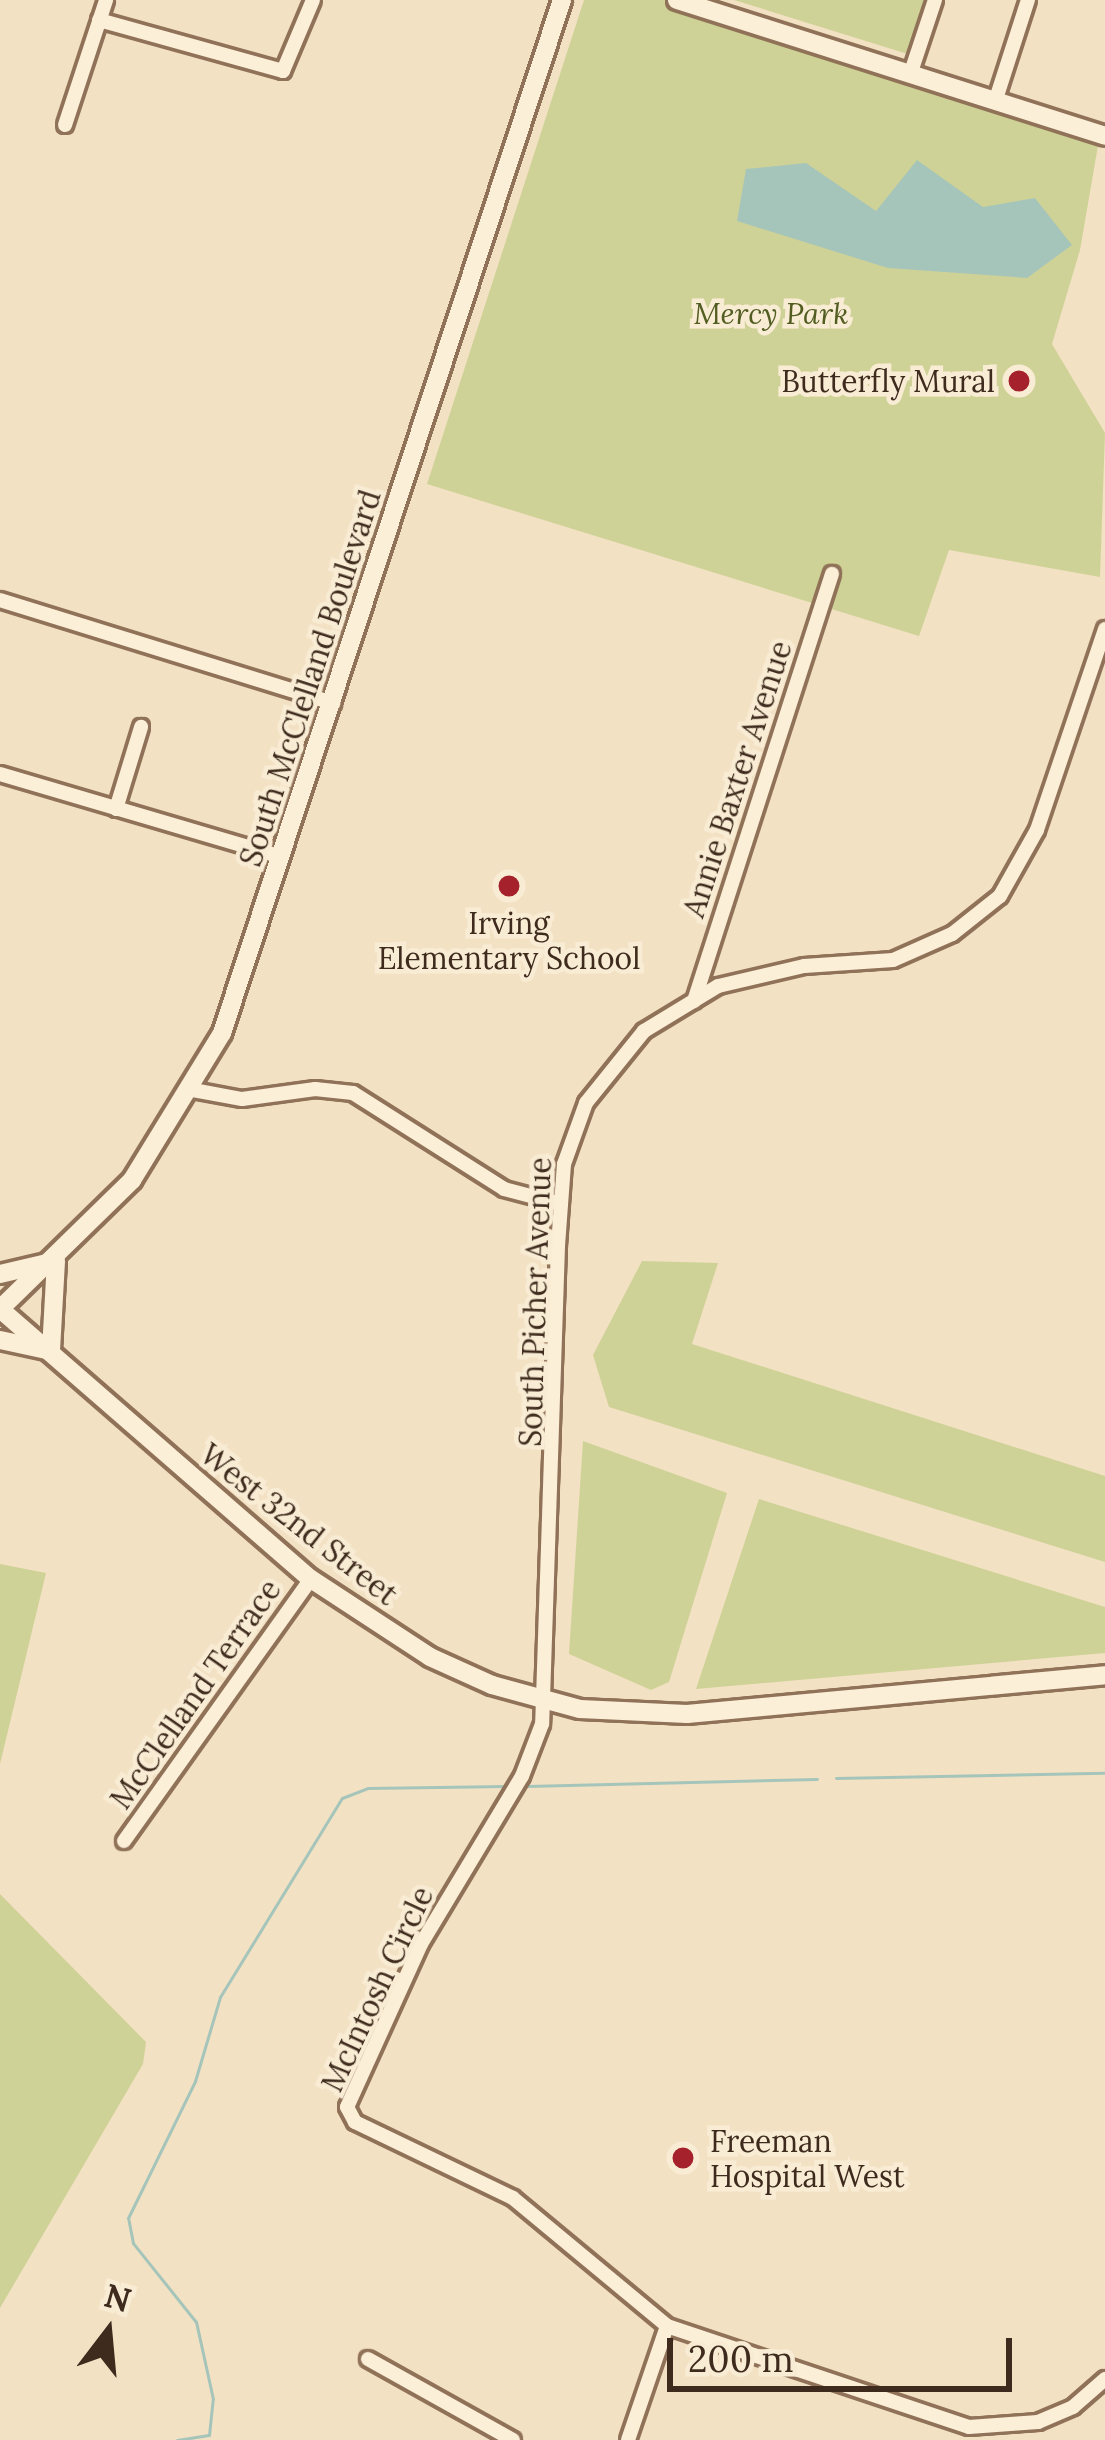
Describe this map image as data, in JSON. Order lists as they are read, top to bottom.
{
  "streets": {
    "main road": ["South McClelland Boulevard", "West 32nd Street"],
    "street": [
      "Annie Baxter Avenue",
      "South Picher Avenue",
      "McClelland Terrace",
      "McIntosh Circle"
    ]
  },
  "crossings": [
    ["South McClelland Boulevard", "West 32nd Street"],
    ["Annie Baxter Avenue", "South Picher Avenue"],
    ["South Picher Avenue", "West 32nd Street"],
    ["South Picher Avenue", "McIntosh Circle"],
    ["West 32nd Street", "McClelland Terrace"],
    ["West 32nd Street", "McIntosh Circle"]
  ],
  "parks": ["Mercy Park"],
  "places": ["Butterfly Mural", "Irving Elementary School", "Freeman Hospital West"],
  "scale_bar": "200 m",
  "north": "top"
}
